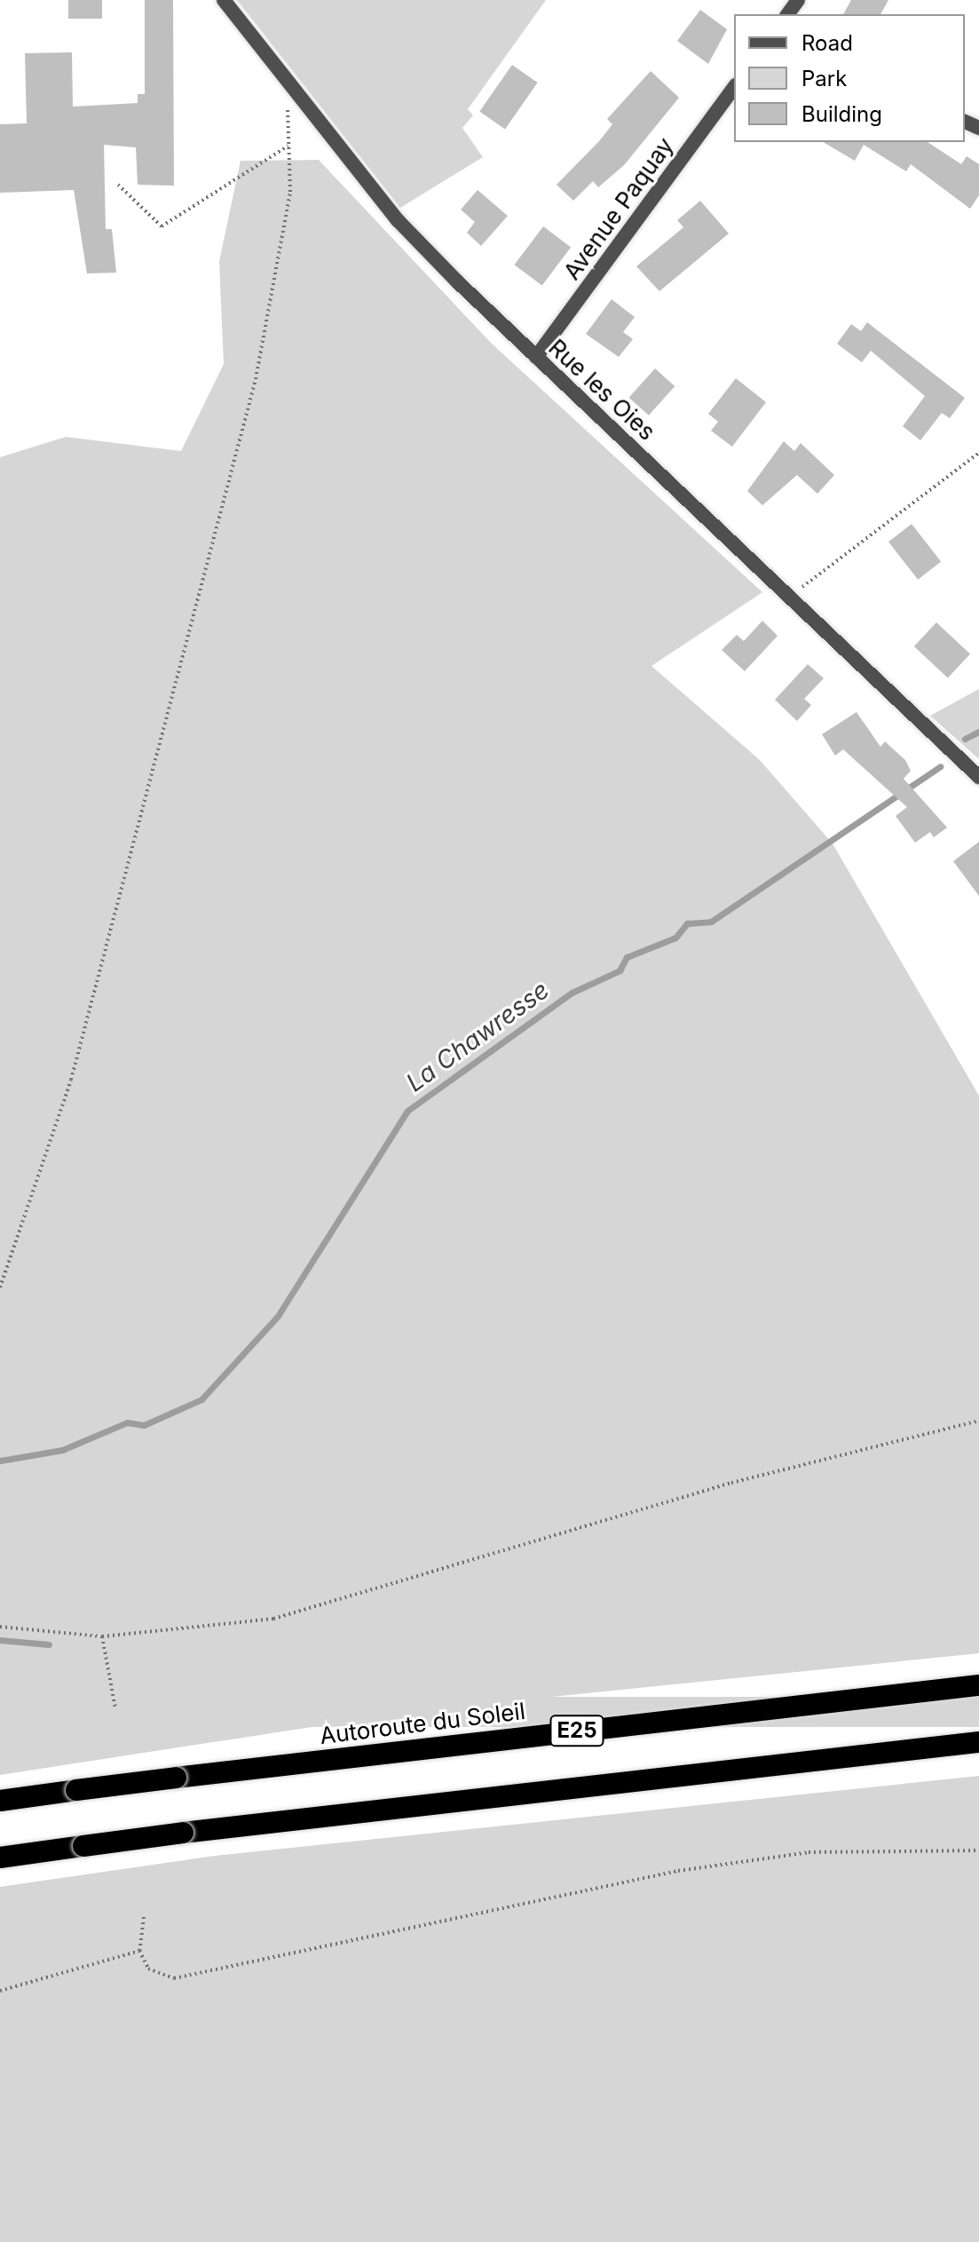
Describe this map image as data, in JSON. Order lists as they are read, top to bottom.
{
  "streets": {
    "highway": ["Autoroute du Soleil", "E25"],
    "street": ["Avenue Paquay", "Rue les Oies"]
  },
  "crossings": [
    ["Avenue Paquay", "Rue les Oies"]
  ],
  "water": ["La Chawresse"],
  "legend": ["Road", "Park", "Building"]
}
